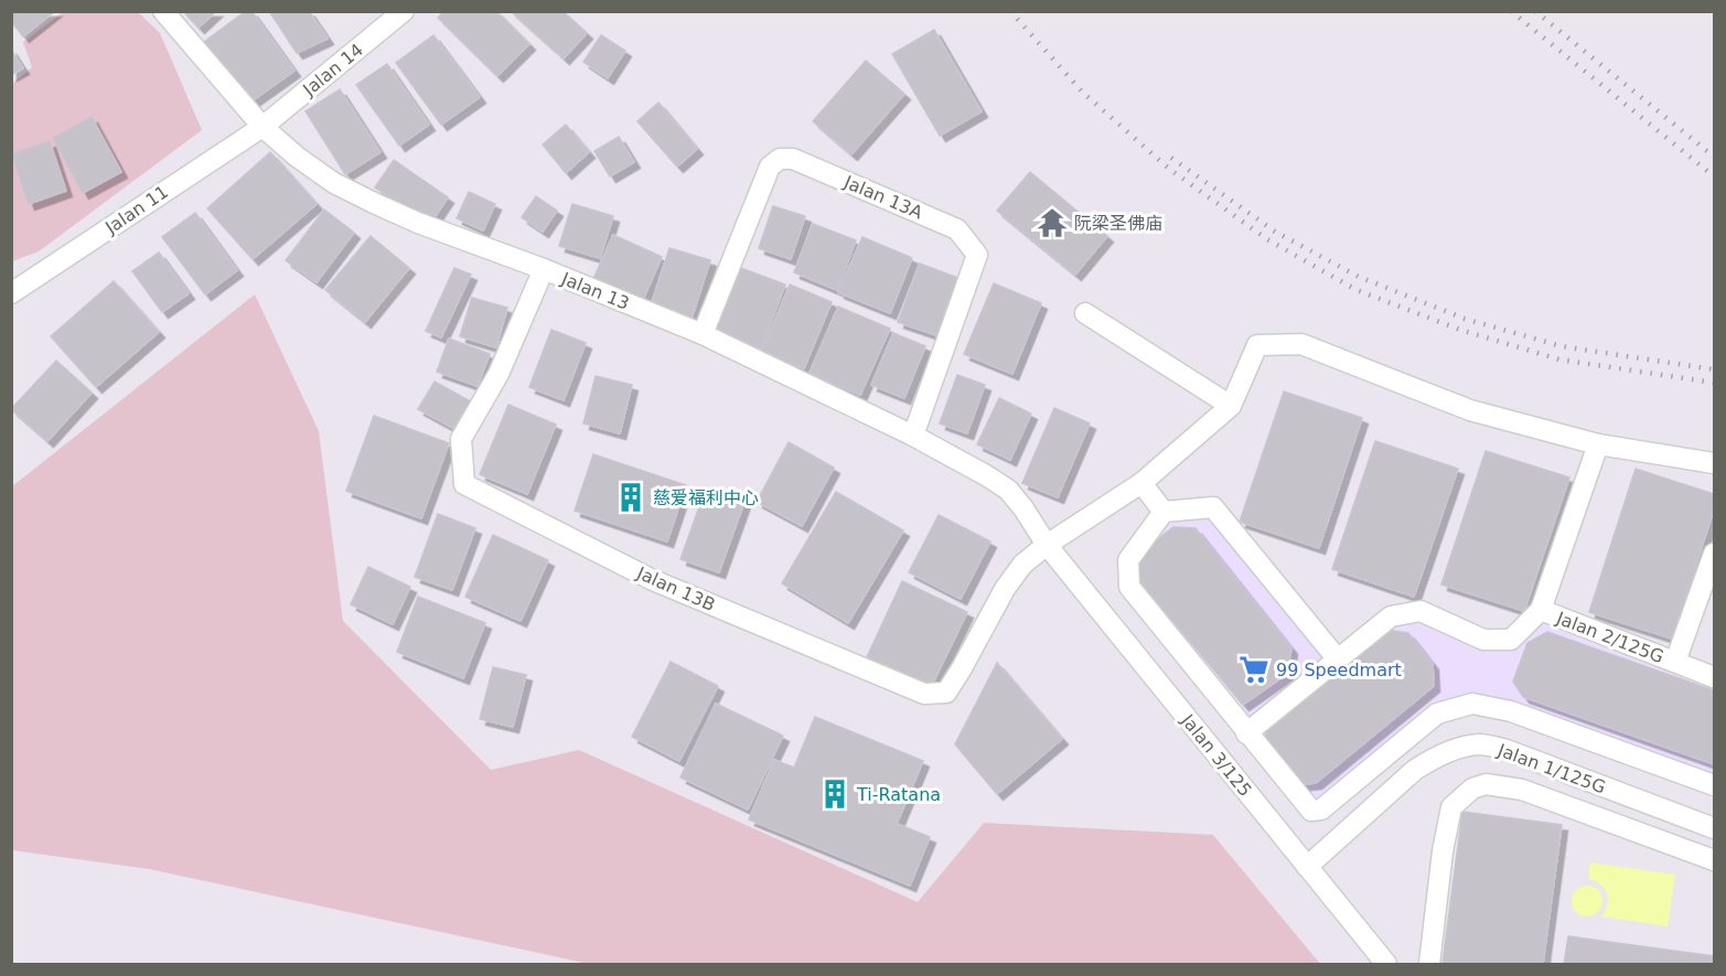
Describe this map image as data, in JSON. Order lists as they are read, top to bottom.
{
  "streets": {
    "street": [
      "Jalan 14",
      "Jalan 13A",
      "Jalan 11",
      "Jalan 13",
      "Jalan 13B",
      "Jalan 2/125G",
      "Jalan 3/125",
      "Jalan 1/125G"
    ]
  },
  "crossings": [
    ["Jalan 14", "Jalan 11"],
    ["Jalan 14", "Jalan 13"],
    ["Jalan 13A", "Jalan 13"],
    ["Jalan 11", "Jalan 13"],
    ["Jalan 13", "Jalan 13B"],
    ["Jalan 13", "Jalan 3/125"],
    ["Jalan 13B", "Jalan 3/125"],
    ["Jalan 3/125", "Jalan 1/125G"]
  ],
  "places": {
    "temple": ["阮梁圣佛庙"],
    "building": ["慈爱福利中心", "Ti-Ratana"],
    "supermarket": ["99 Speedmart"]
  }
}
